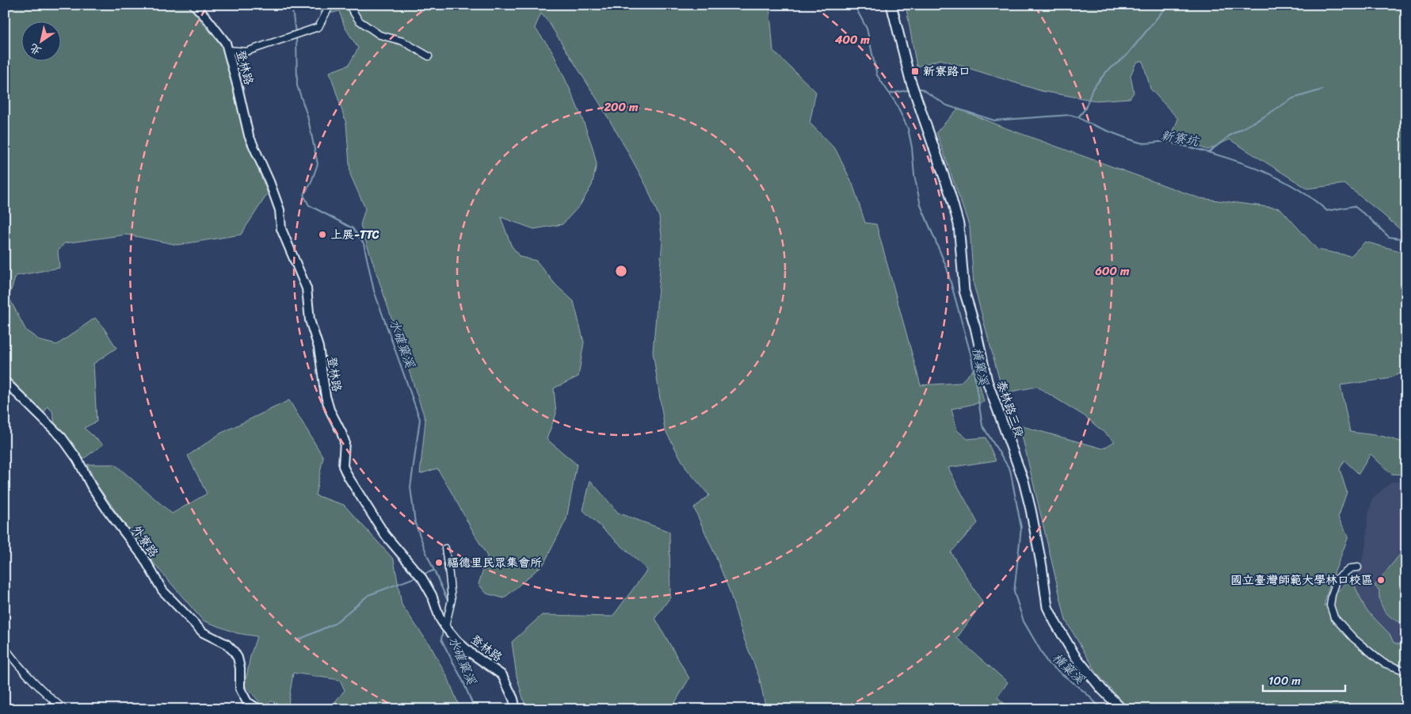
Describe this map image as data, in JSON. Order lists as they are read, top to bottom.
{
  "streets": {
    "main road": ["泰林路三段"],
    "street": ["登林路", "外寮路"]
  },
  "water": ["新寮坑", "水確窠溪", "橫窠溪"],
  "places": {
    "transit": ["新寮路口"],
    "other": ["上展-TTC", "福德里民眾集會所", "國立臺灣師範大學林口校區"]
  },
  "scale_bar": "100 m",
  "north": "bottom left",
  "rings": ["400 m", "200 m", "600 m"]
}
